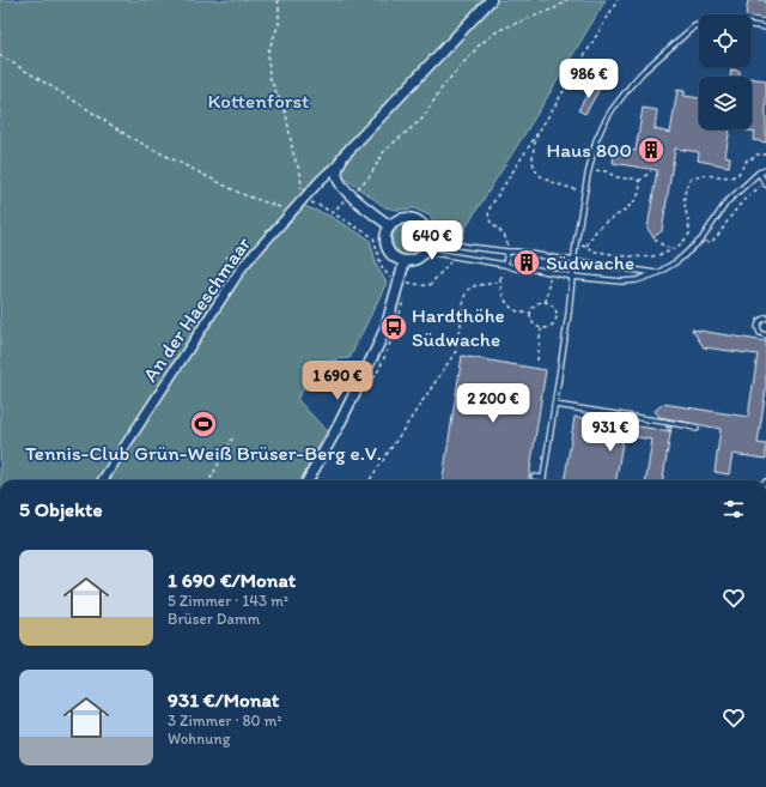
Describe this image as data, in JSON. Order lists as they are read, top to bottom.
{
  "streets": {
    "street": ["An der Haeschmaar"]
  },
  "parks": ["Kottenforst"],
  "places": {
    "building": ["Haus 800", "Südwache"],
    "bus stop": ["Hardthöhe Südwache"],
    "sports": ["Tennis-Club Grün-Weiß Brüser-Berg e.V."]
  },
  "page": {
    "price": [
      "986 €",
      "640 €",
      "1 690 €",
      "2 200 €",
      "931 €"
    ],
    "heading": "5 Objekte",
    "list": [
      {
        "name": "1 690 €/Monat",
        "note": "5 Zimmer · 143 m² · Brüser Damm"
      },
      {
        "name": "931 €/Monat",
        "note": "3 Zimmer · 80 m² · Wohnung"
      }
    ]
  }
}
